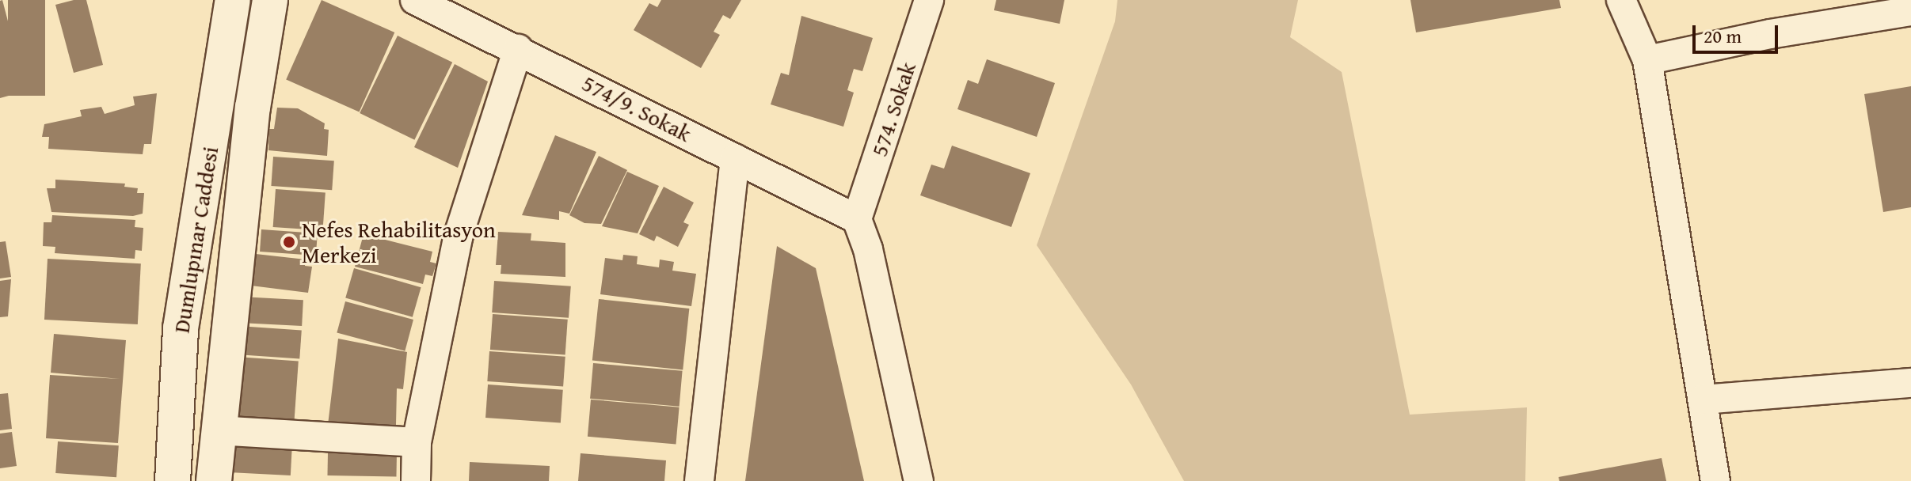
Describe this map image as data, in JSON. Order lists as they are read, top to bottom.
{
  "streets": {
    "street": ["574/9. Sokak", "574. Sokak", "Dumlupınar Caddesi"]
  },
  "crossings": [
    ["574/9. Sokak", "574. Sokak"]
  ],
  "places": ["Nefes Rehabilitasyon Merkezi"],
  "scale_bar": "20 m"
}
